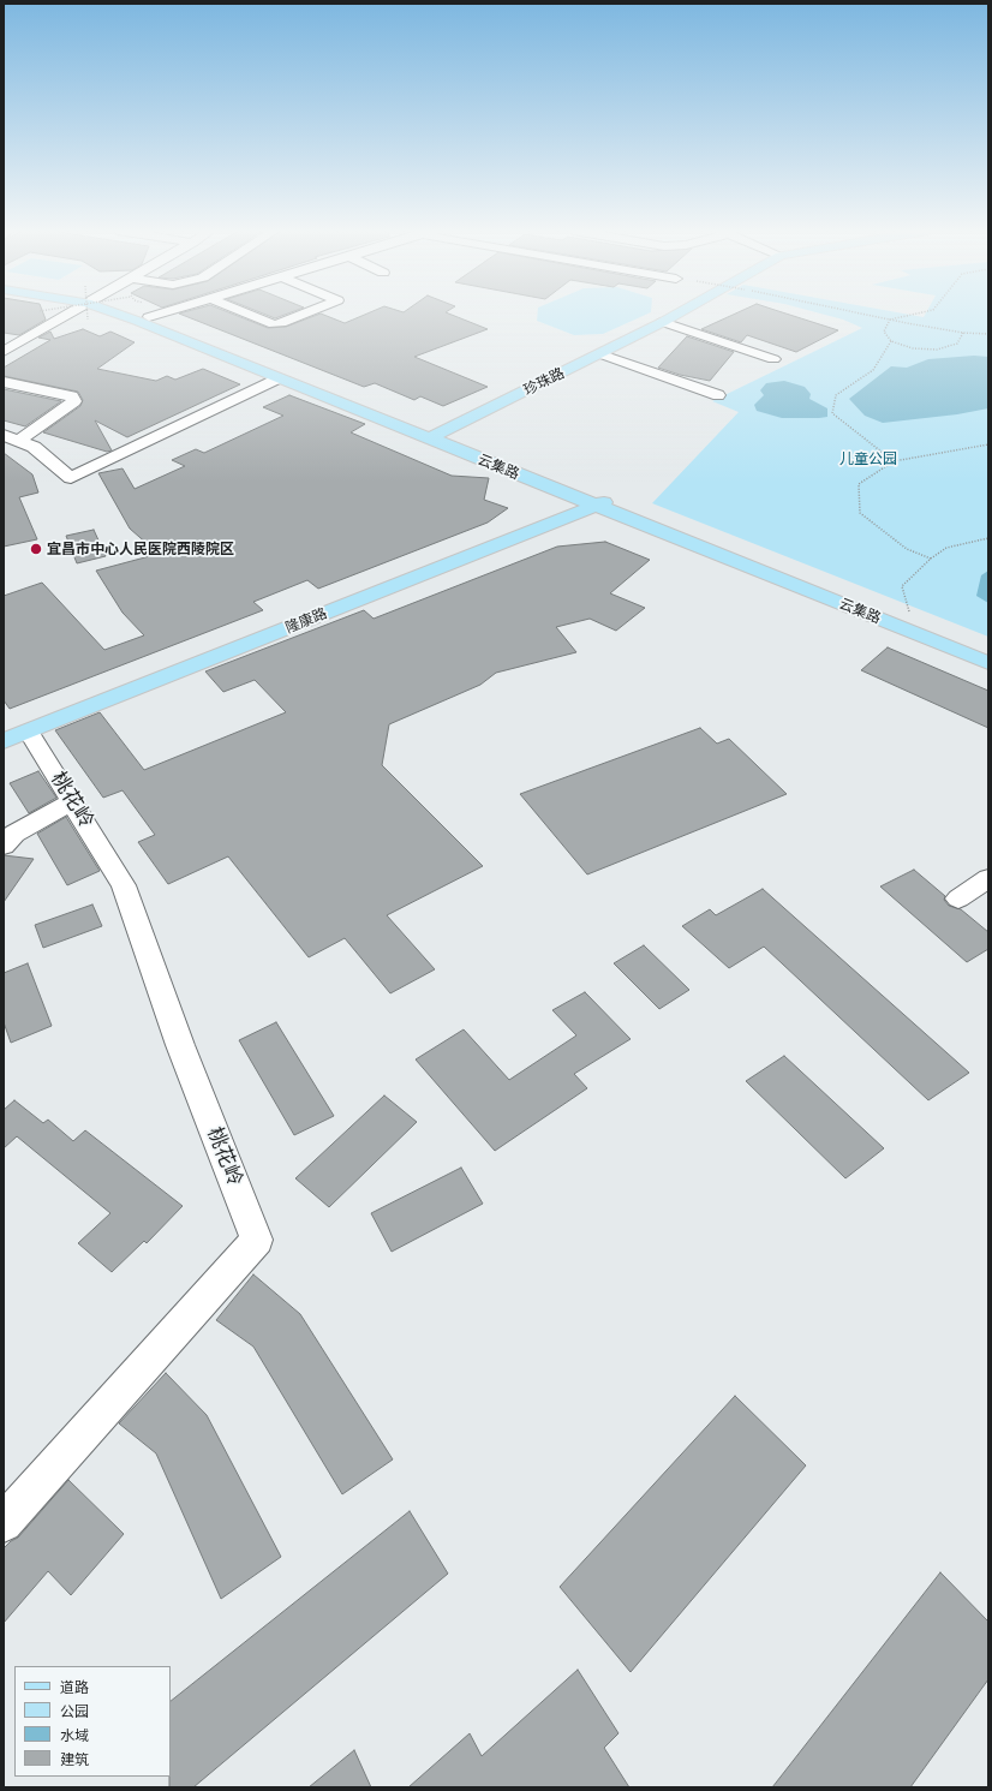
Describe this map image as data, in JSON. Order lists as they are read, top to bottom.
{
  "streets": {
    "main road": ["珍珠路", "云集路", "隆康路"],
    "street": ["桃花岭"]
  },
  "crossings": [
    ["珍珠路", "云集路"],
    ["云集路", "隆康路"],
    ["隆康路", "桃花岭"]
  ],
  "parks": ["儿童公园"],
  "places": ["宜昌市中心人民医院西陵院区"],
  "legend": [
    "道路",
    "公园",
    "水域",
    "建筑"
  ]
}
